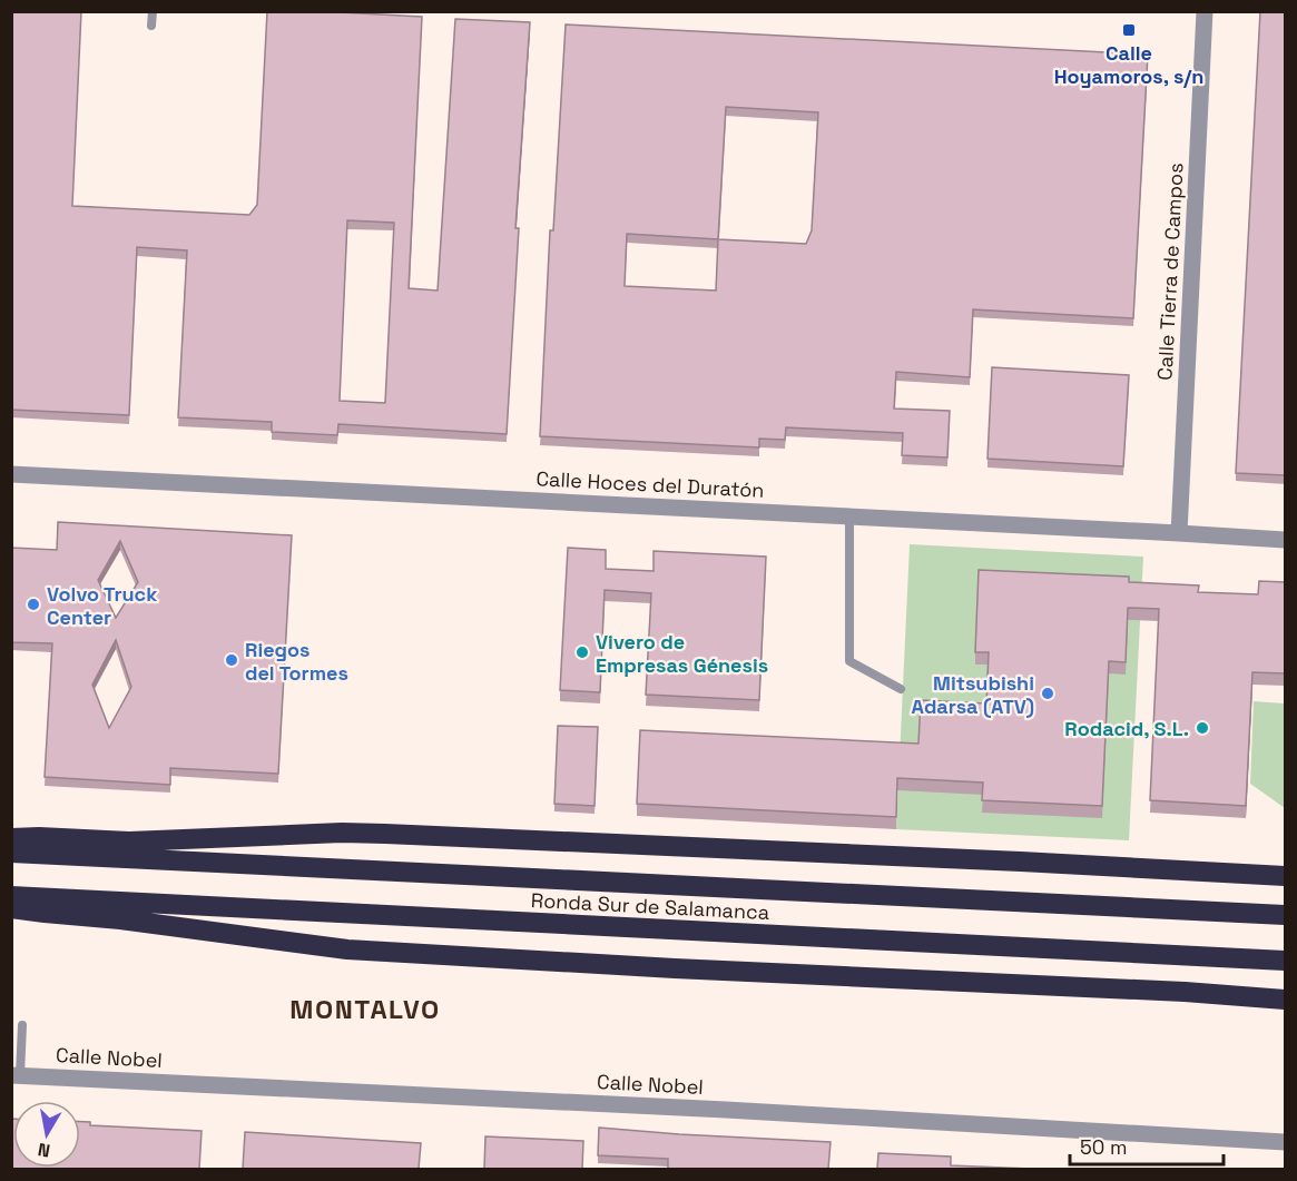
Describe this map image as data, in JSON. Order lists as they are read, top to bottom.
{
  "streets": {
    "highway": ["Ronda Sur de Salamanca"],
    "street": ["Calle Tierra de Campos", "Calle Hoces del Duratón", "Calle Nobel"]
  },
  "crossings": [
    ["Calle Tierra de Campos", "Calle Hoces del Duratón"]
  ],
  "districts": ["MONTALVO"],
  "places": {
    "transit": ["Calle Hoyamoros, s/n"],
    "other": [
      "Volvo Truck Center",
      "Vivero de Empresas Génesis",
      "Riegos del Tormes",
      "Mitsubishi Adarsa (ATV)",
      "Rodacid, S.L."
    ]
  },
  "scale_bar": "50 m",
  "north": "bottom"
}
